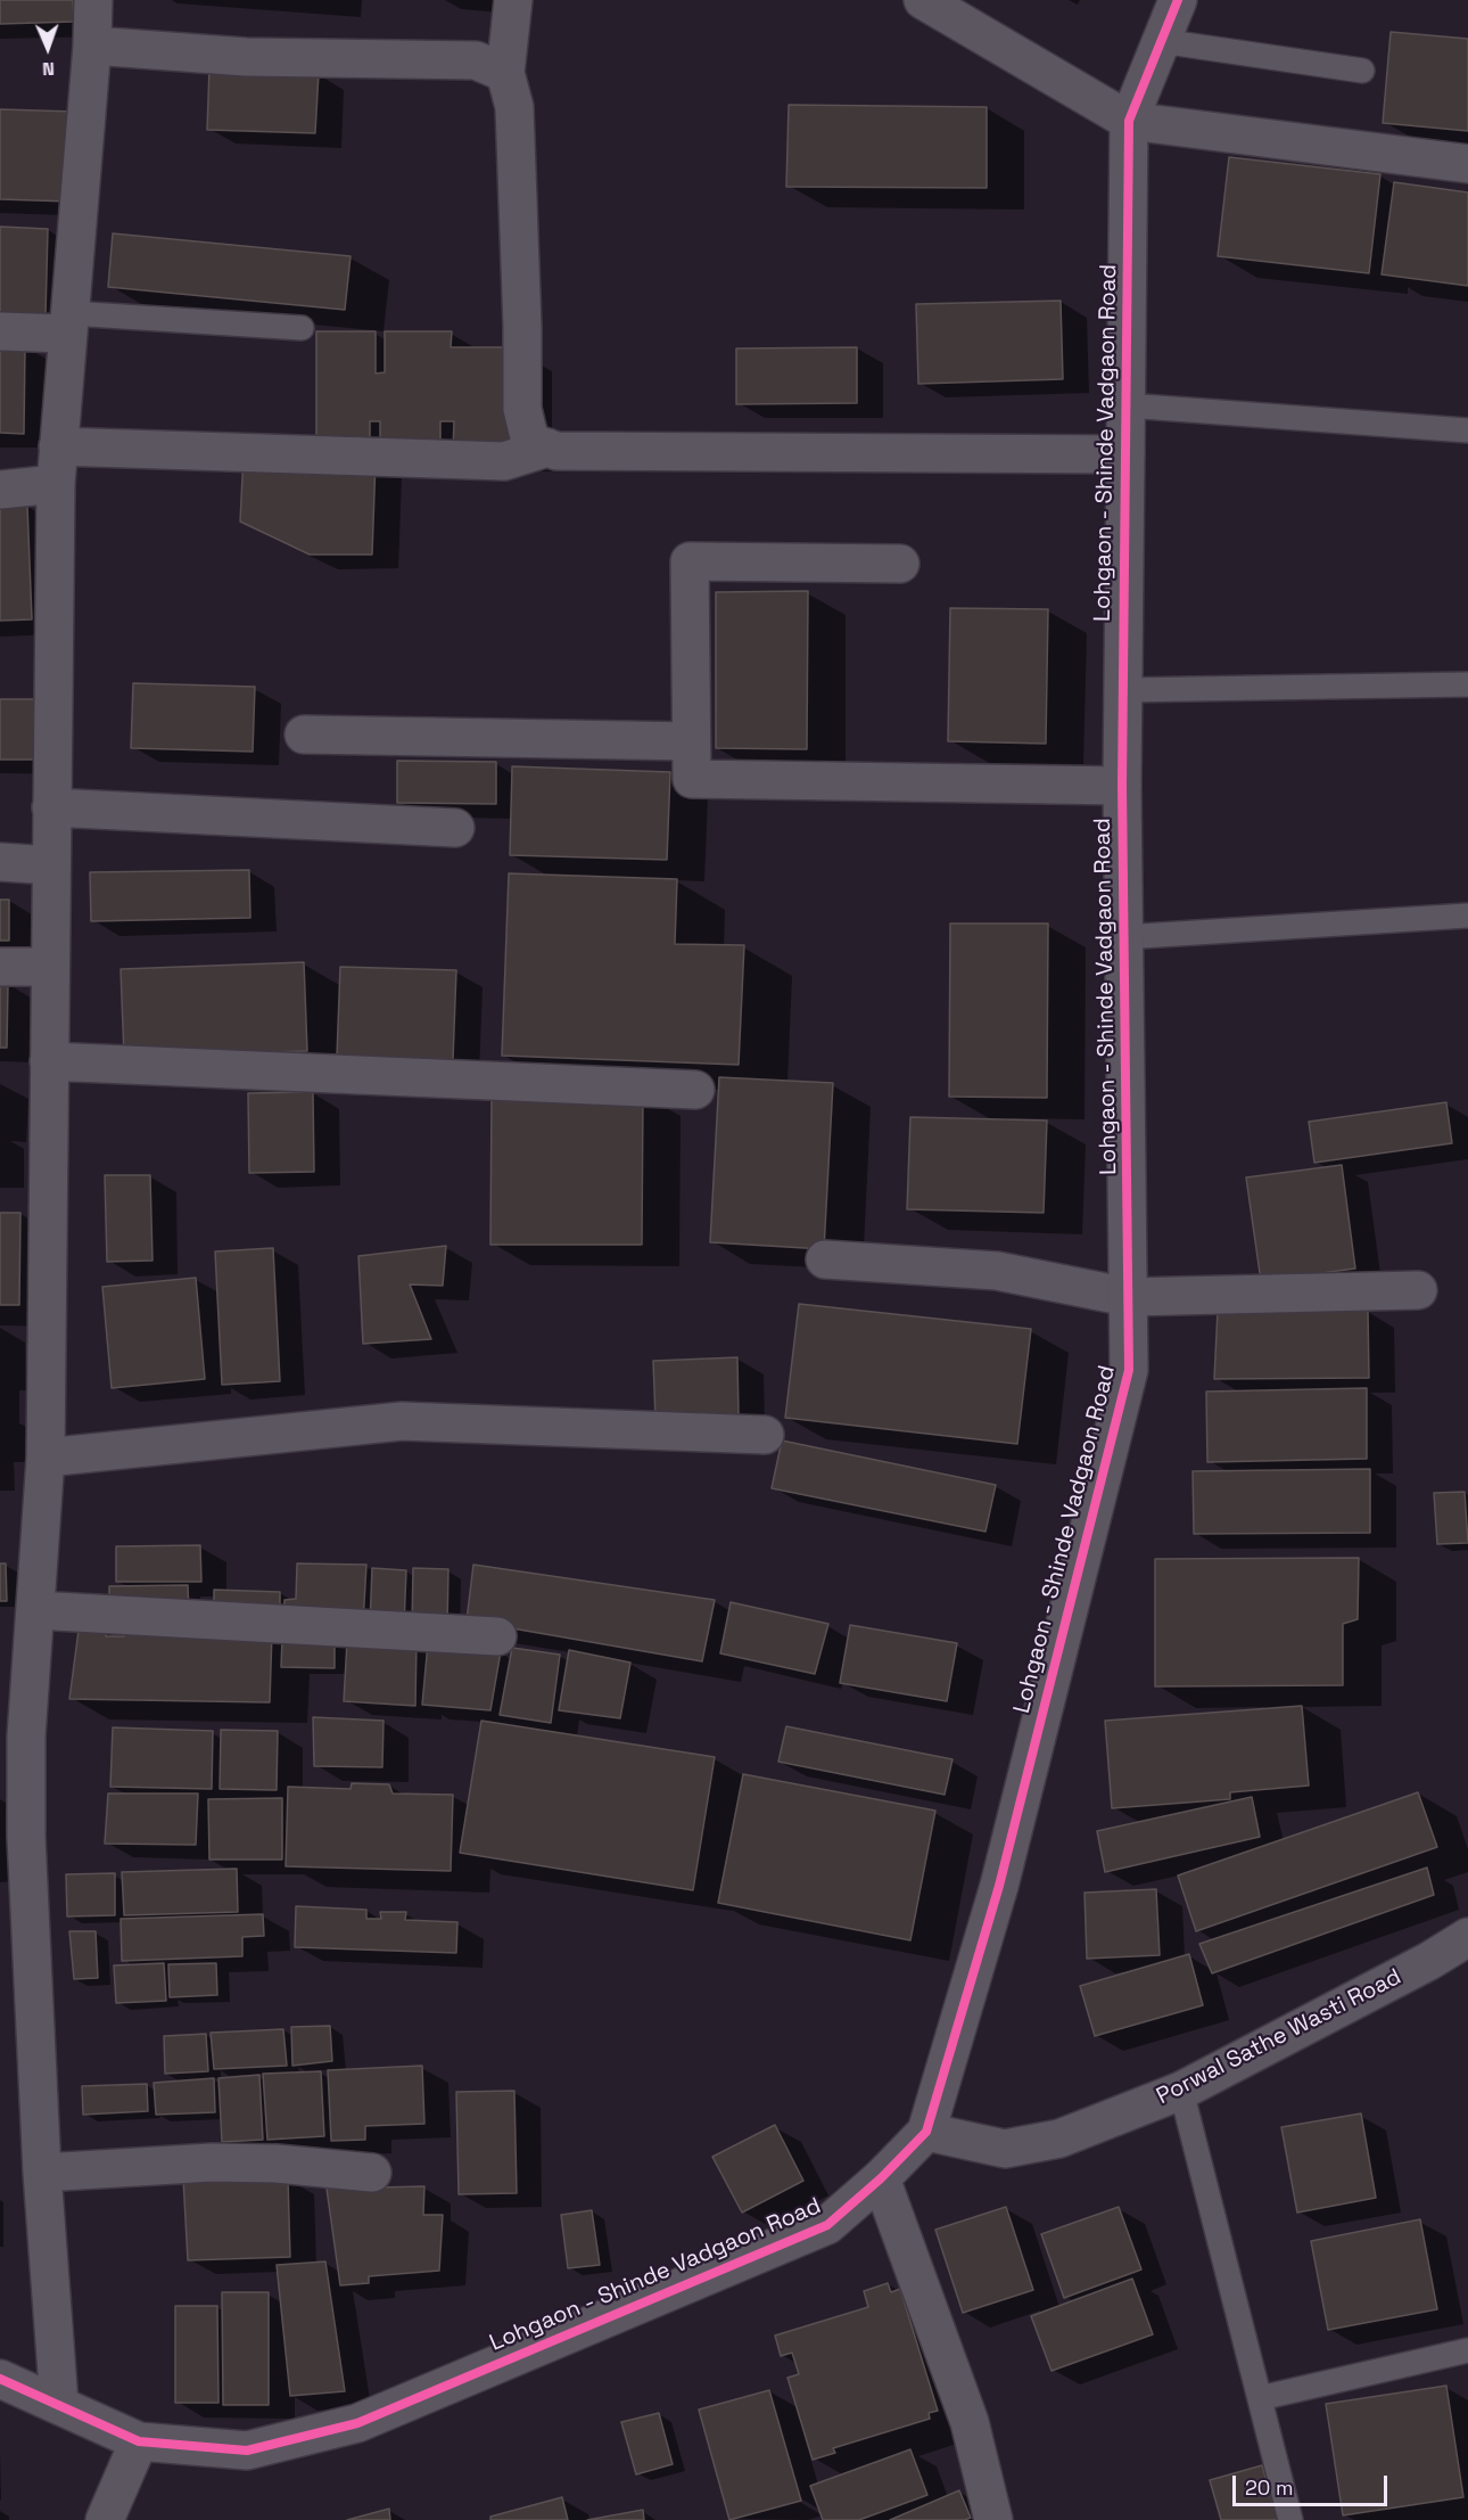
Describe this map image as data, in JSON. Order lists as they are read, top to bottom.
{
  "streets": {
    "street": ["Lohgaon - Shinde Vadgaon Road", "Porwal Sathe Wasti Road"]
  },
  "crossings": [
    ["Lohgaon - Shinde Vadgaon Road", "Porwal Sathe Wasti Road"]
  ],
  "scale_bar": "20 m",
  "north": "bottom"
}
